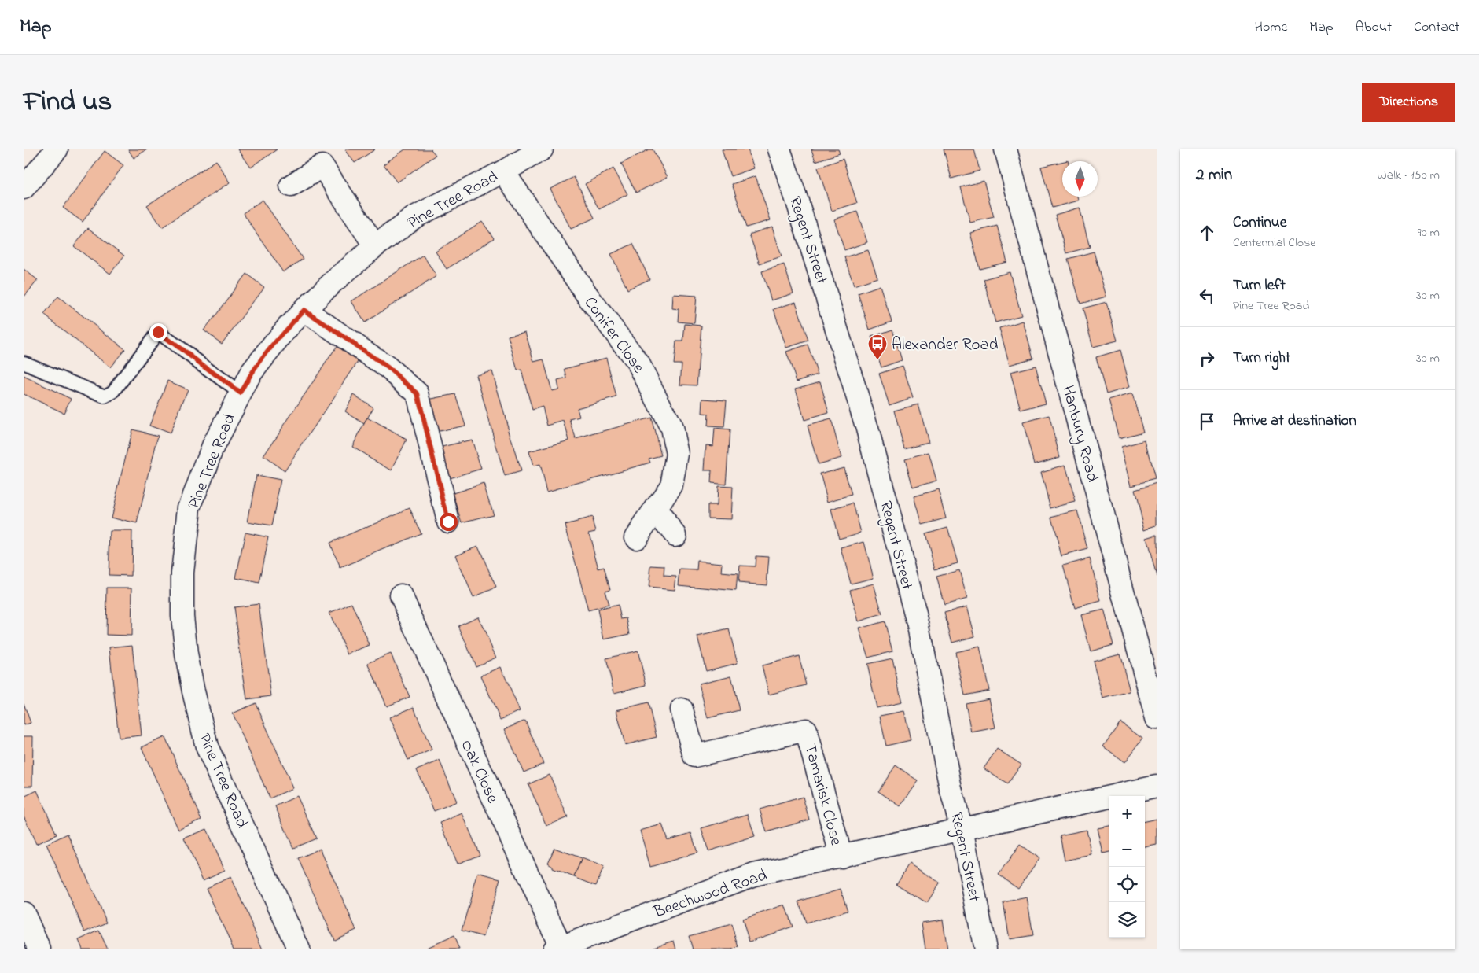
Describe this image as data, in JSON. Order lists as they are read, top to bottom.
{
  "streets": {
    "street": [
      "Pine Tree Road",
      "Regent Street",
      "Conifer Close",
      "Hanbury Road",
      "Oak Close",
      "Tamarisk Close",
      "Beechwood Road"
    ]
  },
  "crossings": [
    ["Pine Tree Road", "Conifer Close"],
    ["Regent Street", "Beechwood Road"],
    ["Oak Close", "Beechwood Road"],
    ["Tamarisk Close", "Beechwood Road"]
  ],
  "places": {
    "bus stop": ["Alexander Road"]
  },
  "north": "bottom",
  "page": {
    "header": "Map",
    "nav": [
      "Home",
      "Map",
      "About",
      "Contact"
    ],
    "title": "Find us",
    "buttons": "Directions",
    "heading": ["2 min", "Walk · 150 m"],
    "list": [
      ["Continue", "Centennial Close", "90 m"],
      ["Turn left", "Pine Tree Road", "30 m"],
      ["Turn right", "30 m"],
      "Arrive at destination"
    ],
    "map_buttons": ["+", "−"]
  }
}
